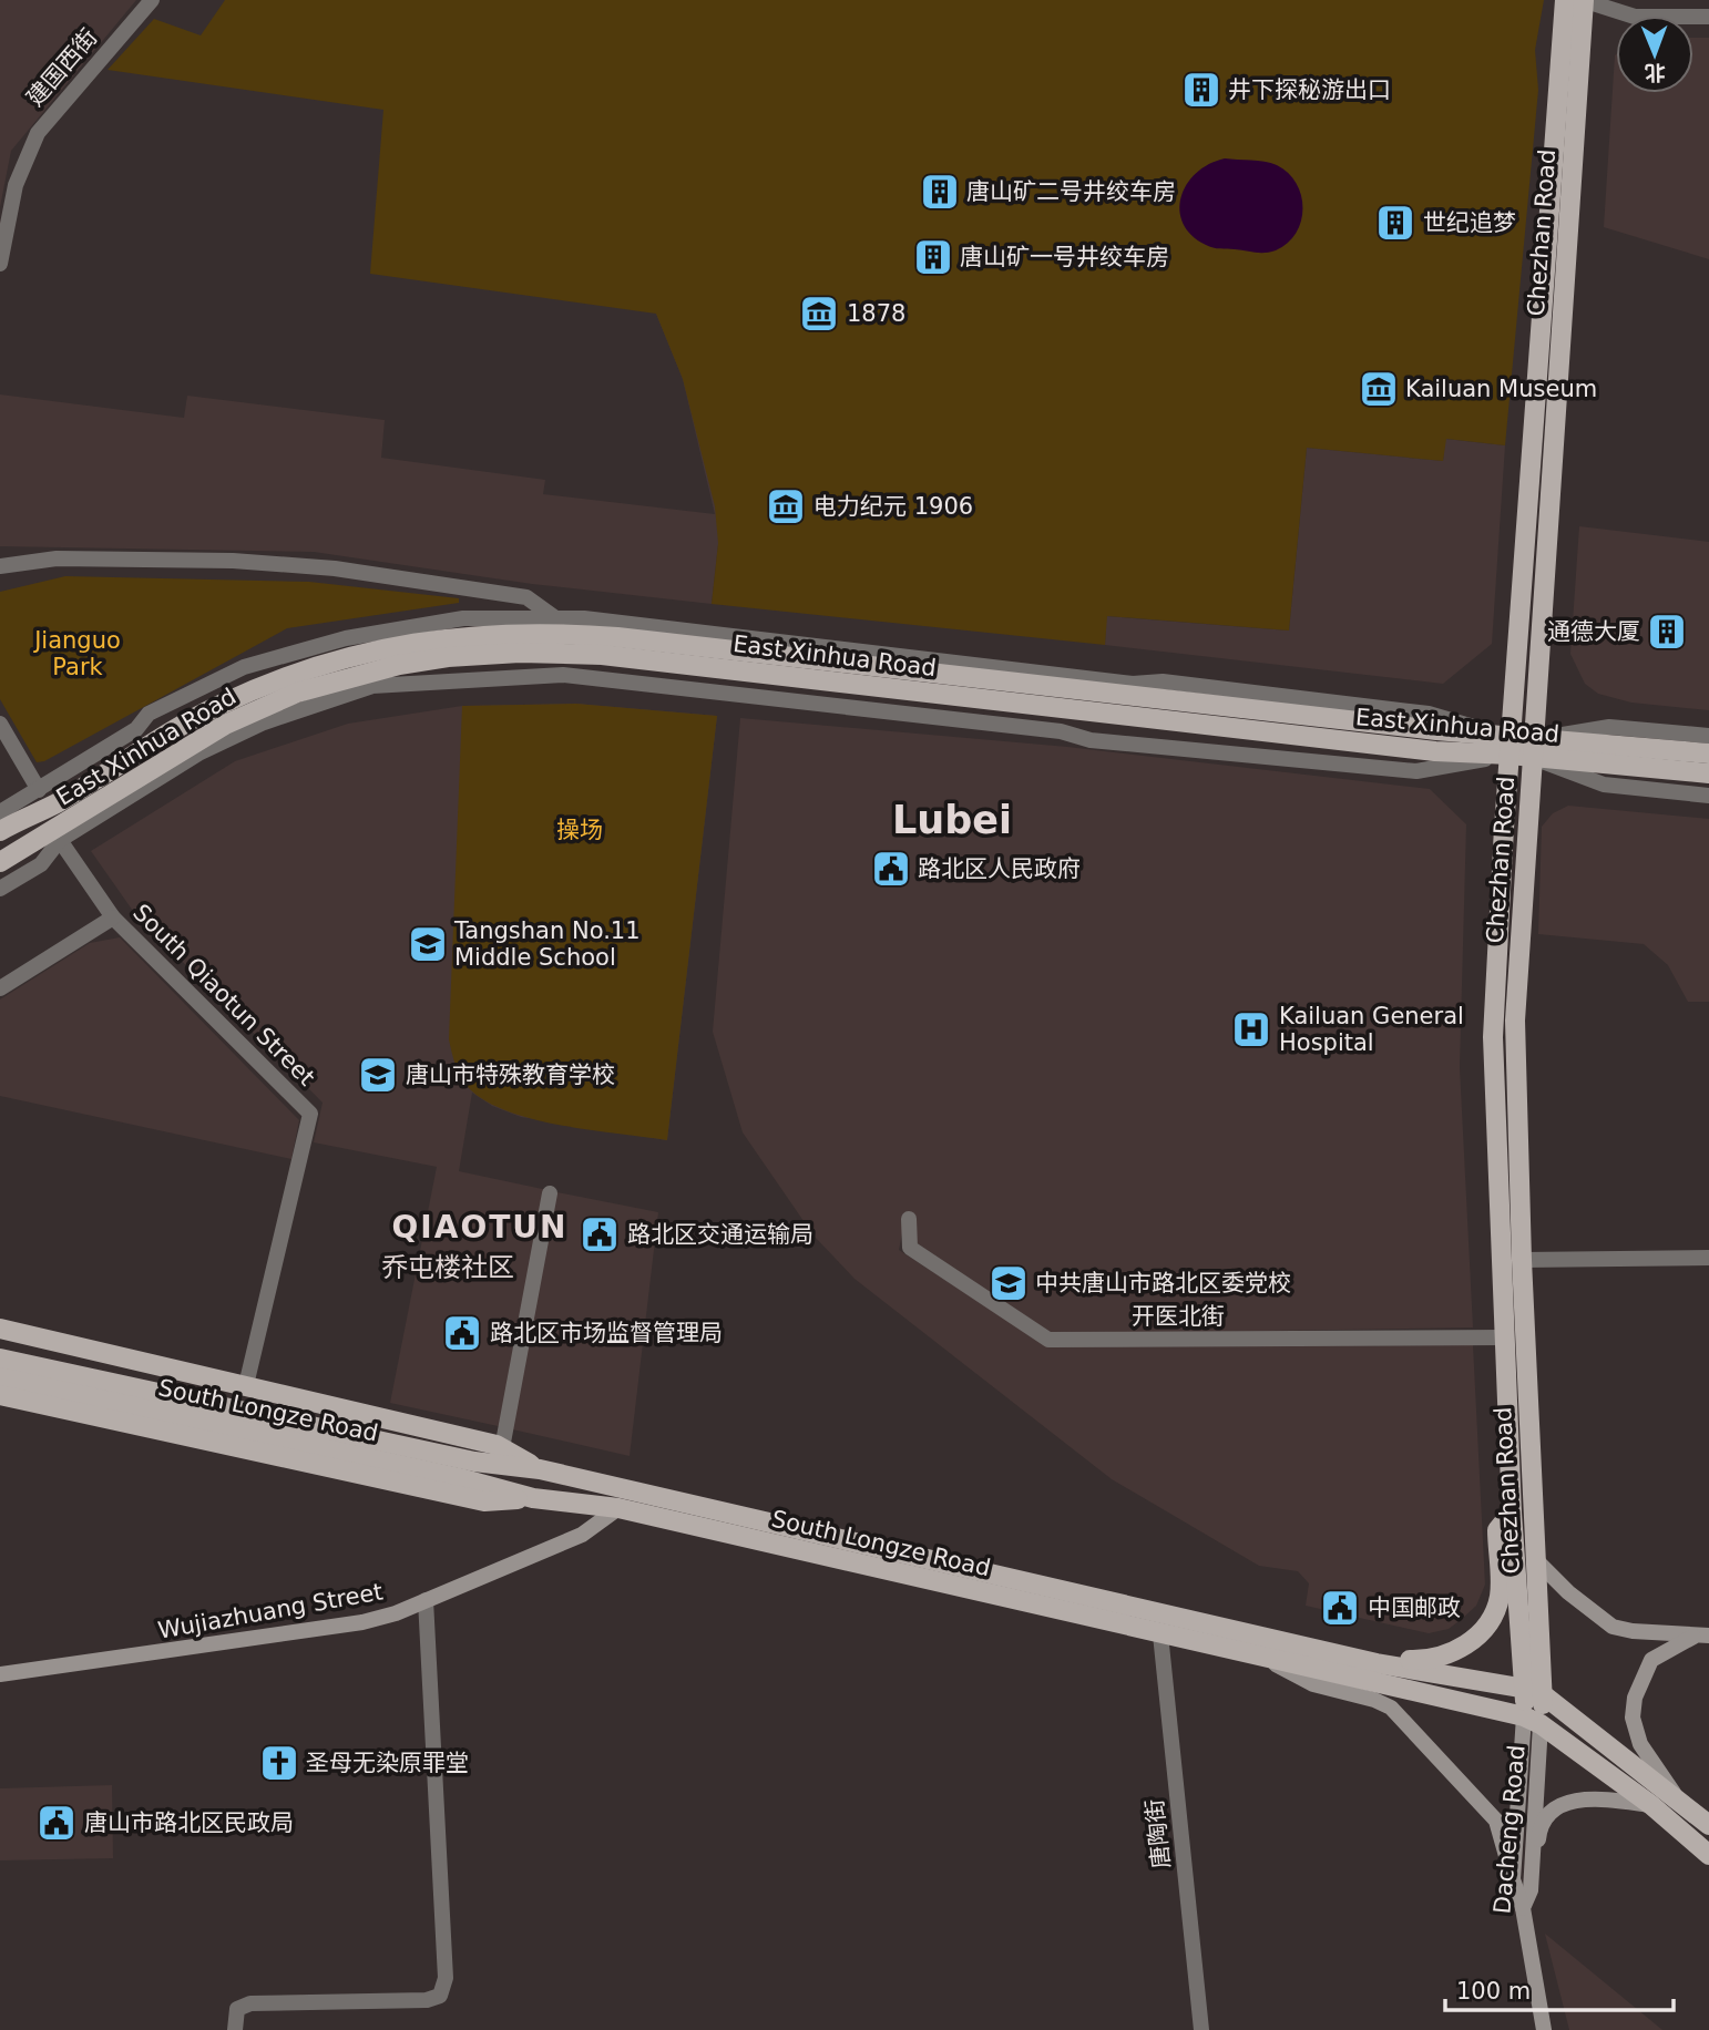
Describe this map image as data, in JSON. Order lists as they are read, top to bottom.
{
  "streets": {
    "main road": ["Chezhan Road", "East Xinhua Road", "South Longze Road"],
    "street": [
      "建国西街",
      "South Qiaotun Street",
      "开医北街",
      "Wujiazhuang Street",
      "Dacheng Road",
      "唐陶街"
    ]
  },
  "crossings": [
    ["Chezhan Road", "East Xinhua Road"],
    ["Chezhan Road", "开医北街"],
    ["Chezhan Road", "South Longze Road"],
    ["Chezhan Road", "Dacheng Road"],
    ["East Xinhua Road", "South Qiaotun Street"],
    ["South Longze Road", "Wujiazhuang Street"],
    ["South Longze Road", "Dacheng Road"],
    ["South Longze Road", "唐陶街"]
  ],
  "districts": ["Lubei", "QIAOTUN", "乔屯楼社区"],
  "parks": ["Jianguo Park", "操场"],
  "places": {
    "building": [
      "井下探秘游出口",
      "唐山矿二号井绞车房",
      "世纪追梦",
      "唐山矿一号井绞车房",
      "通德大厦"
    ],
    "museum": ["1878", "Kailuan Museum", "电力纪元 1906"],
    "public building": [
      "路北区人民政府",
      "路北区交通运输局",
      "路北区市场监督管理局",
      "中国邮政",
      "唐山市路北区民政局"
    ],
    "school or university": ["Tangshan No.11 Middle School", "唐山市特殊教育学校", "中共唐山市路北区委党校"],
    "hospital": ["Kailuan General Hospital"],
    "church": ["圣母无染原罪堂"]
  },
  "scale_bar": "100 m",
  "north": "bottom"
}
